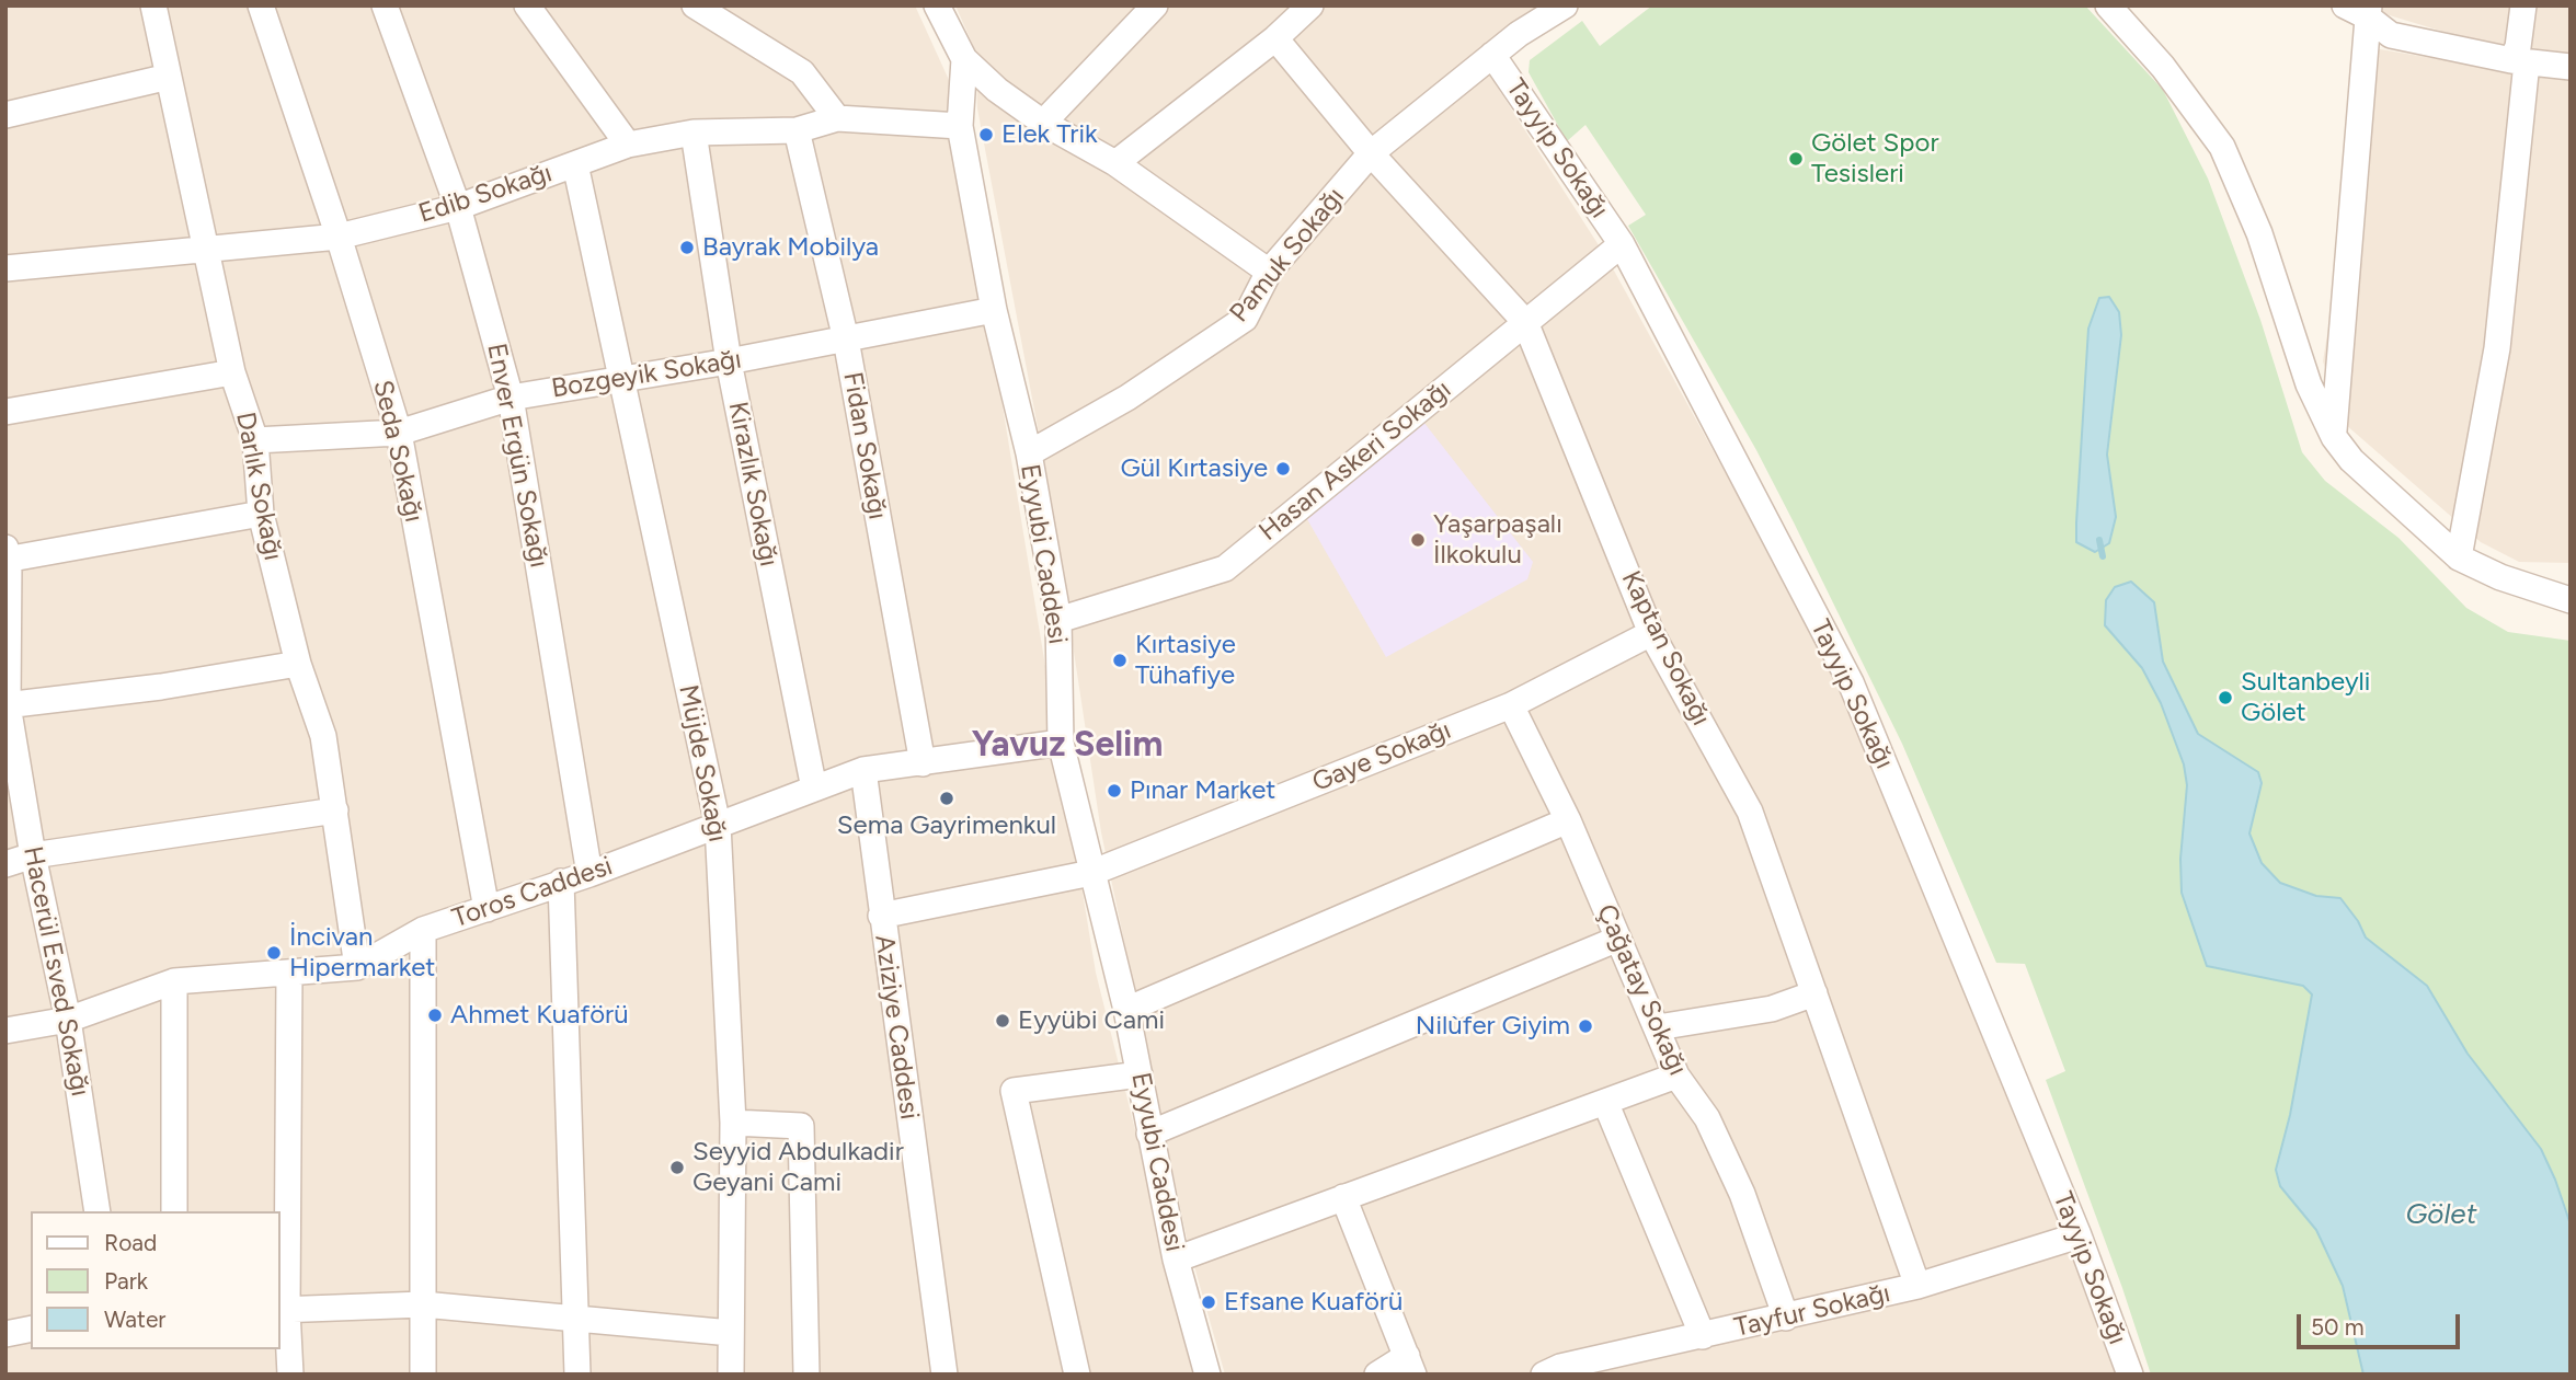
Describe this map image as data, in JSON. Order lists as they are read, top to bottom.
{
  "streets": {
    "street": [
      "Tayyip Sokağı",
      "Edib Sokağı",
      "Pamuk Sokağı",
      "Bozgeyik Sokağı",
      "Fidan Sokağı",
      "Seda Sokağı",
      "Enver Ergün Sokağı",
      "Hasan Askeri Sokağı",
      "Kirazlık Sokağı",
      "Darlık Sokağı",
      "Eyyubi Caddesi",
      "Kaptan Sokağı",
      "Gaye Sokağı",
      "Müjde Sokağı",
      "Toros Caddesi",
      "Hacerül Esved Sokağı",
      "Çağatay Sokağı",
      "Aziziye Caddesi",
      "Tayfur Sokağı"
    ]
  },
  "crossings": [
    ["Tayyip Sokağı", "Pamuk Sokağı"],
    ["Tayyip Sokağı", "Hasan Askeri Sokağı"],
    ["Tayyip Sokağı", "Tayfur Sokağı"],
    ["Edib Sokağı", "Fidan Sokağı"],
    ["Edib Sokağı", "Seda Sokağı"],
    ["Edib Sokağı", "Enver Ergün Sokağı"],
    ["Edib Sokağı", "Kirazlık Sokağı"],
    ["Edib Sokağı", "Darlık Sokağı"],
    ["Edib Sokağı", "Eyyubi Caddesi"],
    ["Edib Sokağı", "Müjde Sokağı"],
    ["Pamuk Sokağı", "Eyyubi Caddesi"],
    ["Pamuk Sokağı", "Kaptan Sokağı"],
    ["Bozgeyik Sokağı", "Fidan Sokağı"],
    ["Bozgeyik Sokağı", "Seda Sokağı"],
    ["Bozgeyik Sokağı", "Enver Ergün Sokağı"],
    ["Bozgeyik Sokağı", "Kirazlık Sokağı"],
    ["Bozgeyik Sokağı", "Darlık Sokağı"],
    ["Bozgeyik Sokağı", "Eyyubi Caddesi"],
    ["Bozgeyik Sokağı", "Müjde Sokağı"],
    ["Fidan Sokağı", "Toros Caddesi"],
    ["Seda Sokağı", "Toros Caddesi"],
    ["Enver Ergün Sokağı", "Toros Caddesi"],
    ["Hasan Askeri Sokağı", "Eyyubi Caddesi"],
    ["Hasan Askeri Sokağı", "Kaptan Sokağı"],
    ["Kirazlık Sokağı", "Toros Caddesi"],
    ["Darlık Sokağı", "Toros Caddesi"],
    ["Eyyubi Caddesi", "Gaye Sokağı"],
    ["Eyyubi Caddesi", "Toros Caddesi"],
    ["Kaptan Sokağı", "Gaye Sokağı"],
    ["Kaptan Sokağı", "Tayfur Sokağı"],
    ["Gaye Sokağı", "Çağatay Sokağı"],
    ["Gaye Sokağı", "Aziziye Caddesi"],
    ["Müjde Sokağı", "Toros Caddesi"],
    ["Toros Caddesi", "Hacerül Esved Sokağı"],
    ["Toros Caddesi", "Aziziye Caddesi"],
    ["Çağatay Sokağı", "Tayfur Sokağı"]
  ],
  "districts": ["Yavuz Selim"],
  "water": ["Gölet"],
  "places": [
    "Elek Trik",
    "Gölet Spor Tesisleri",
    "Bayrak Mobilya",
    "Gül Kırtasiye",
    "Yaşarpaşalı İlkokulu",
    "Kırtasiye Tühafiye",
    "Sultanbeyli Gölet",
    "Pınar Market",
    "Sema Gayrimenkul",
    "İncivan Hipermarket",
    "Ahmet Kuaförü",
    "Eyyübi Cami",
    "Nilùfer Giyim",
    "Seyyid Abdulkadir Geyani Cami",
    "Efsane Kuaförü"
  ],
  "legend": ["Road", "Park", "Water"],
  "scale_bar": "50 m"
}
